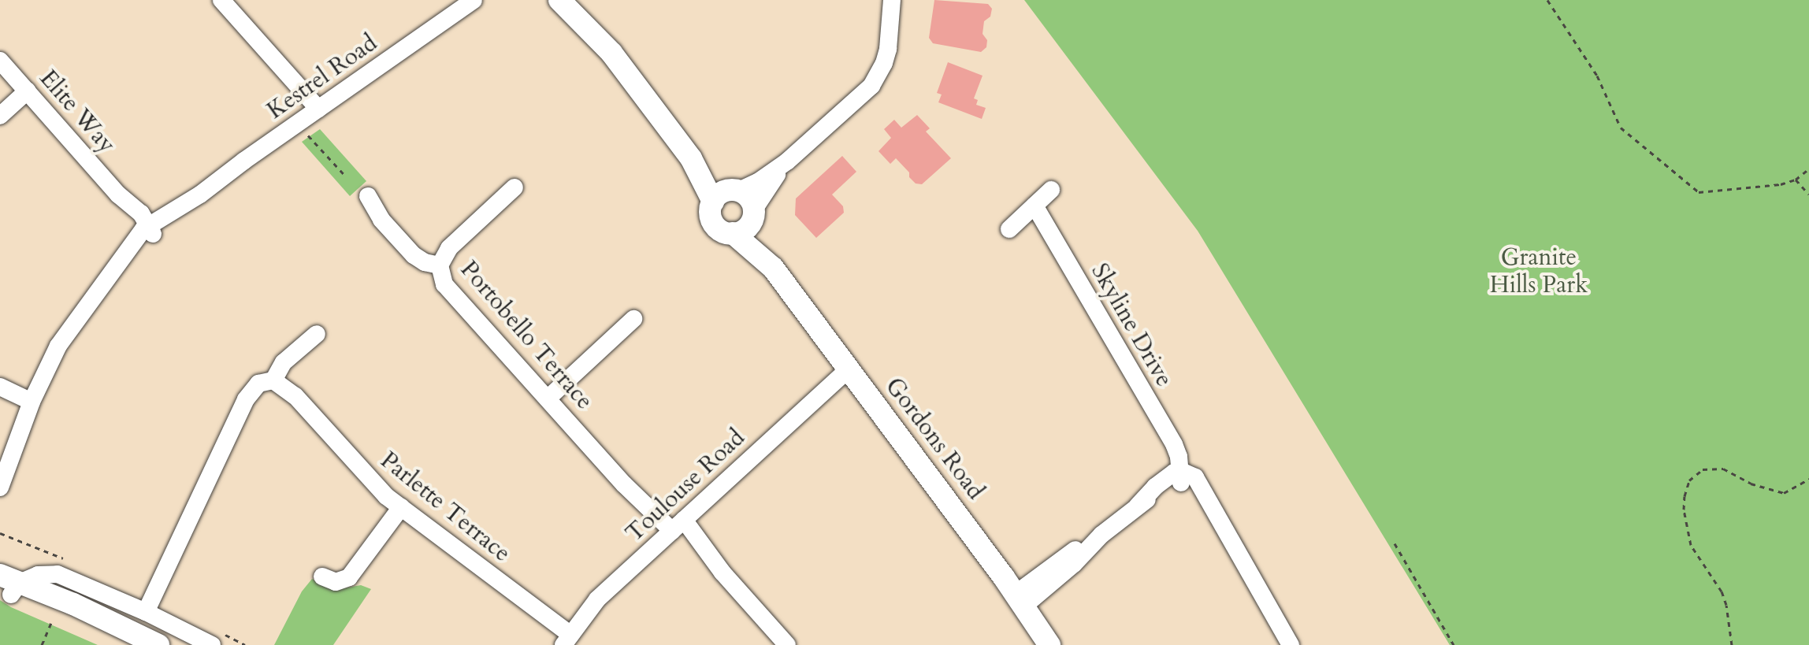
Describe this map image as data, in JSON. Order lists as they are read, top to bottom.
{
  "streets": {
    "street": [
      "Kestrel Road",
      "Elite Way",
      "Skyline Drive",
      "Portobello Terrace",
      "Gordons Road",
      "Toulouse Road",
      "Parlette Terrace"
    ]
  },
  "crossings": [
    ["Kestrel Road", "Elite Way"],
    ["Portobello Terrace", "Toulouse Road"],
    ["Gordons Road", "Toulouse Road"],
    ["Toulouse Road", "Parlette Terrace"]
  ],
  "parks": ["Granite Hills Park"]
}
